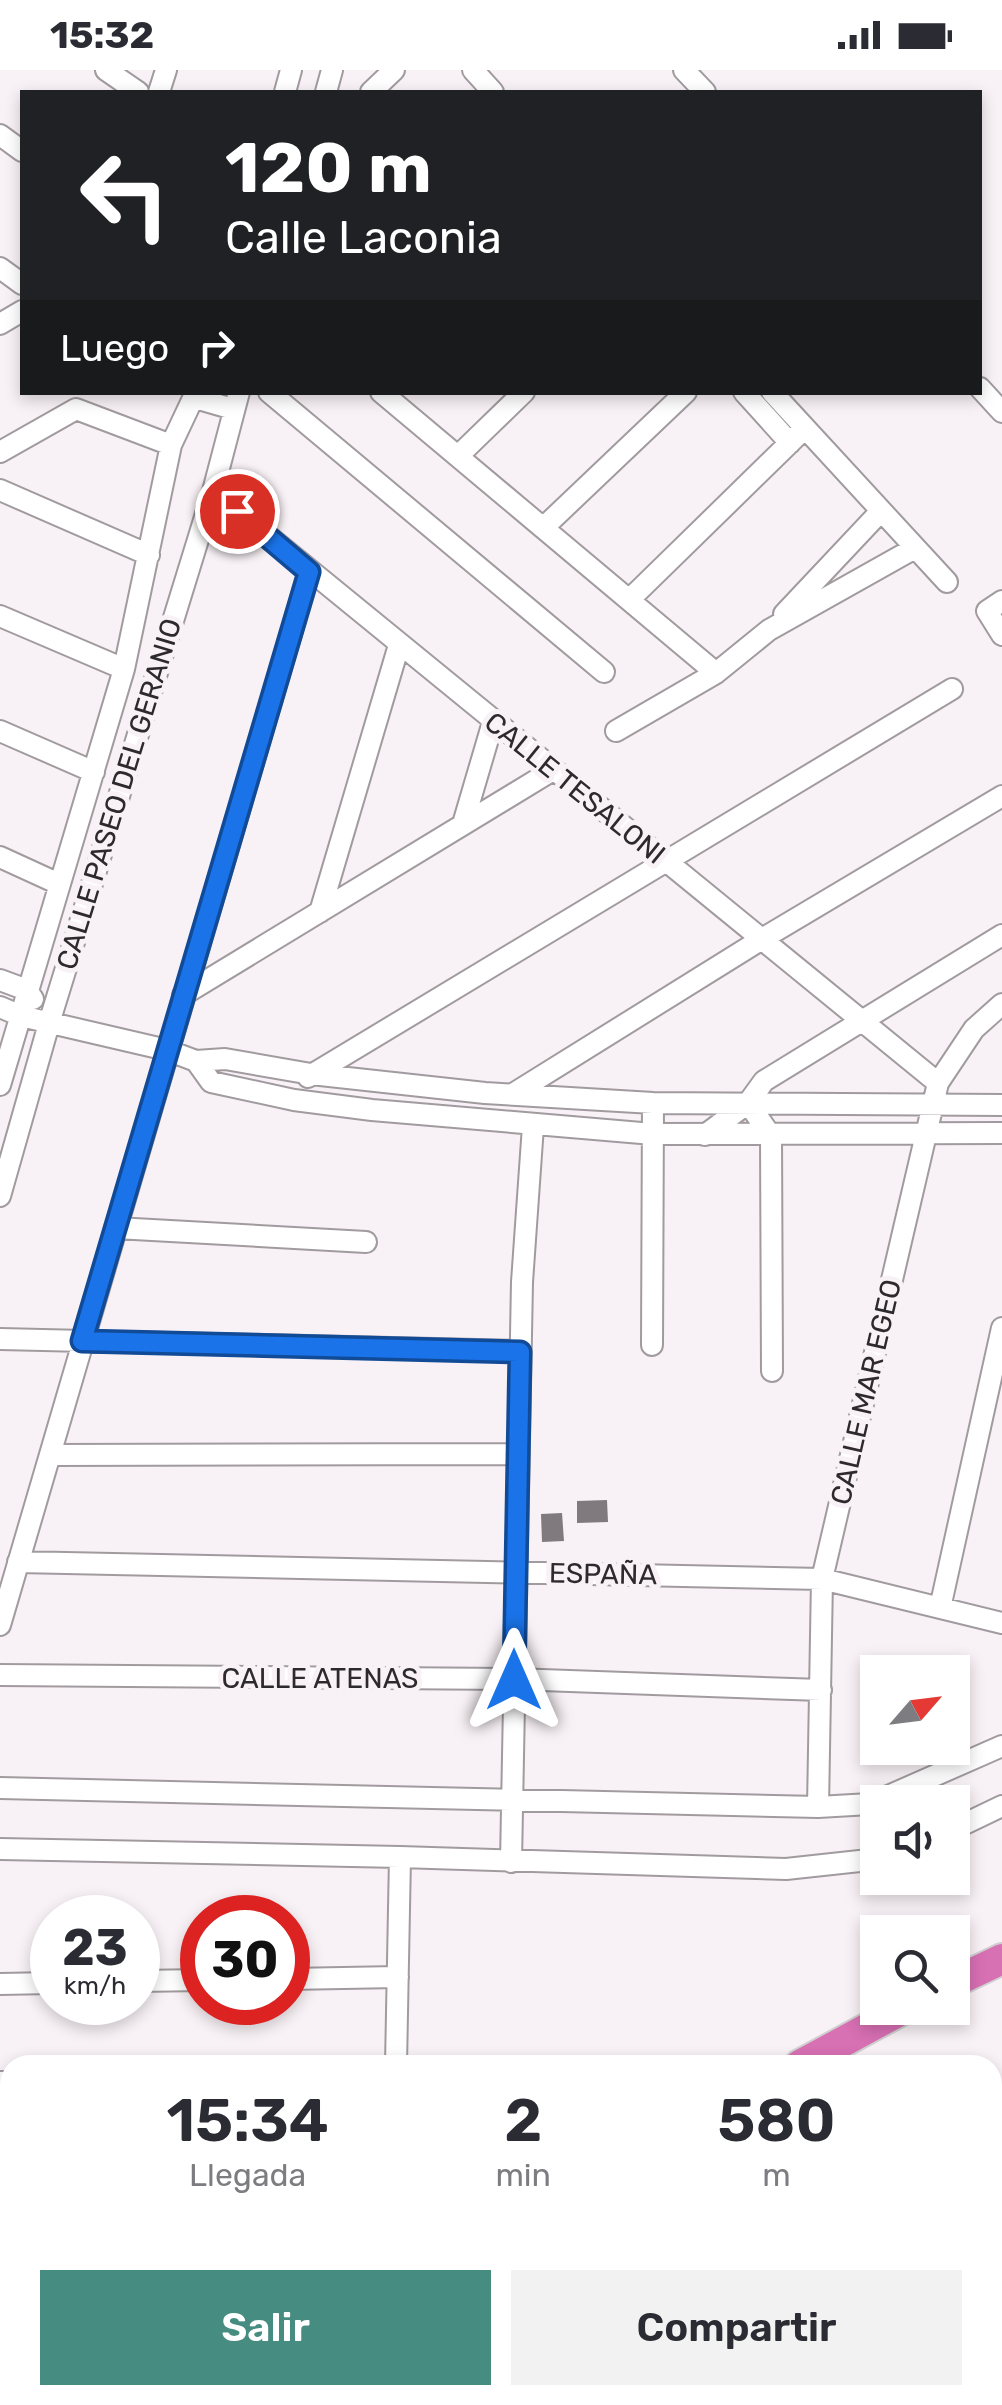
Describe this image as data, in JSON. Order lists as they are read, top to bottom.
{
  "streets": {
    "street": [
      "CALLE TESALONI",
      "CALLE PASEO DEL GERANIO",
      "CALLE MAR EGEO",
      "ESPAÑA",
      "CALLE ATENAS"
    ]
  },
  "crossings": [
    ["CALLE TESALONI", "CALLE PASEO DEL GERANIO"],
    ["CALLE TESALONI", "CALLE MAR EGEO"],
    ["CALLE MAR EGEO", "ESPAÑA"],
    ["CALLE MAR EGEO", "CALLE ATENAS"]
  ],
  "north": "top right",
  "page": {
    "status": "15:32",
    "turn": ["120 m", "Calle Laconia"],
    "then": "Luego",
    "speed": "23 km/h",
    "limit": "30",
    "eta": [
      "15:34",
      "Llegada",
      "2",
      "min",
      "580",
      "m"
    ],
    "buttons": ["Salir", "Compartir"]
  }
}
